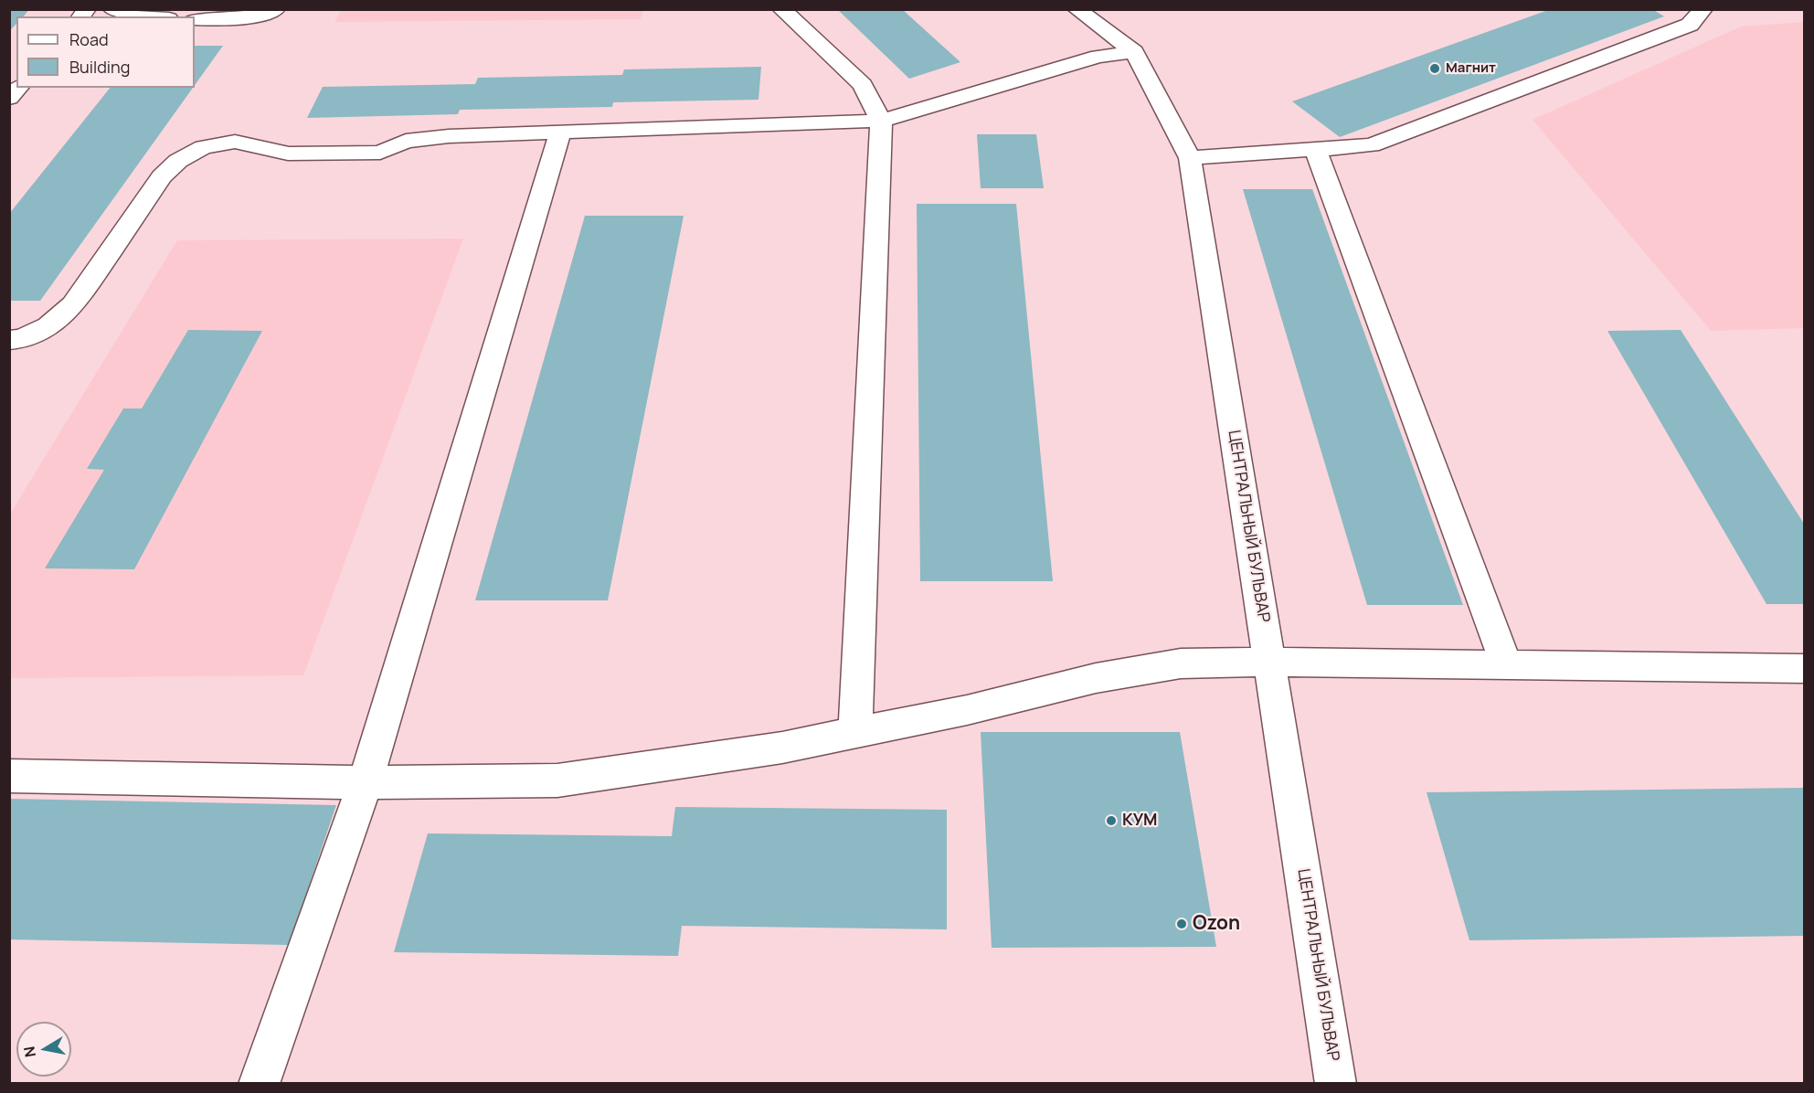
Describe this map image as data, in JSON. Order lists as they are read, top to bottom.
{
  "streets": {
    "street": ["ЦЕНТРАЛЬНЫЙ БУЛЬВАР"]
  },
  "places": ["Магнит", "КУМ", "Ozon"],
  "legend": ["Road", "Building"],
  "north": "left"
}
